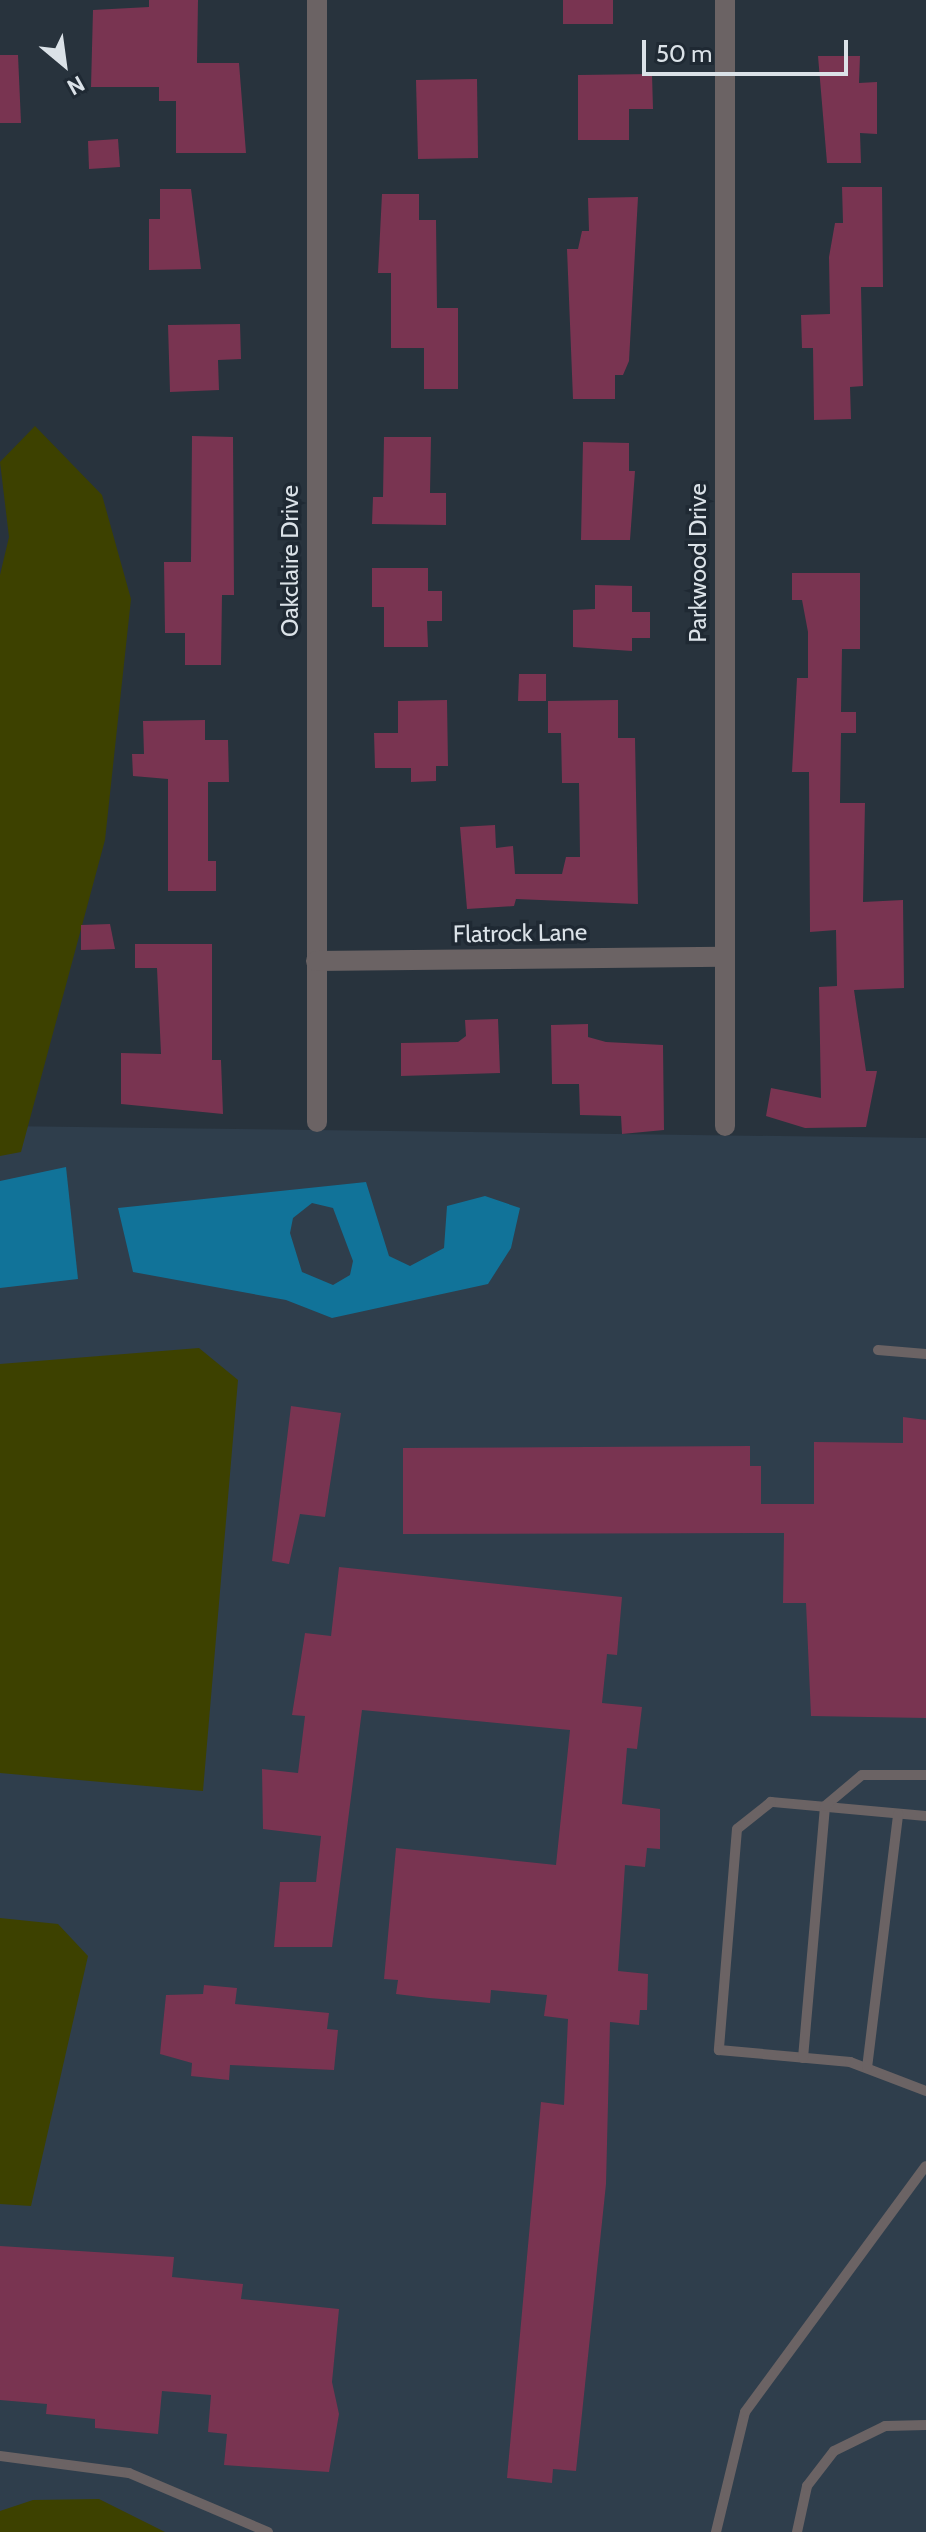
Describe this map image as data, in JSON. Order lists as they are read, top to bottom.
{
  "streets": {
    "street": ["Oakclaire Drive", "Parkwood Drive", "Flatrock Lane"]
  },
  "crossings": [
    ["Oakclaire Drive", "Flatrock Lane"],
    ["Parkwood Drive", "Flatrock Lane"]
  ],
  "scale_bar": "50 m",
  "north": "bottom right"
}
